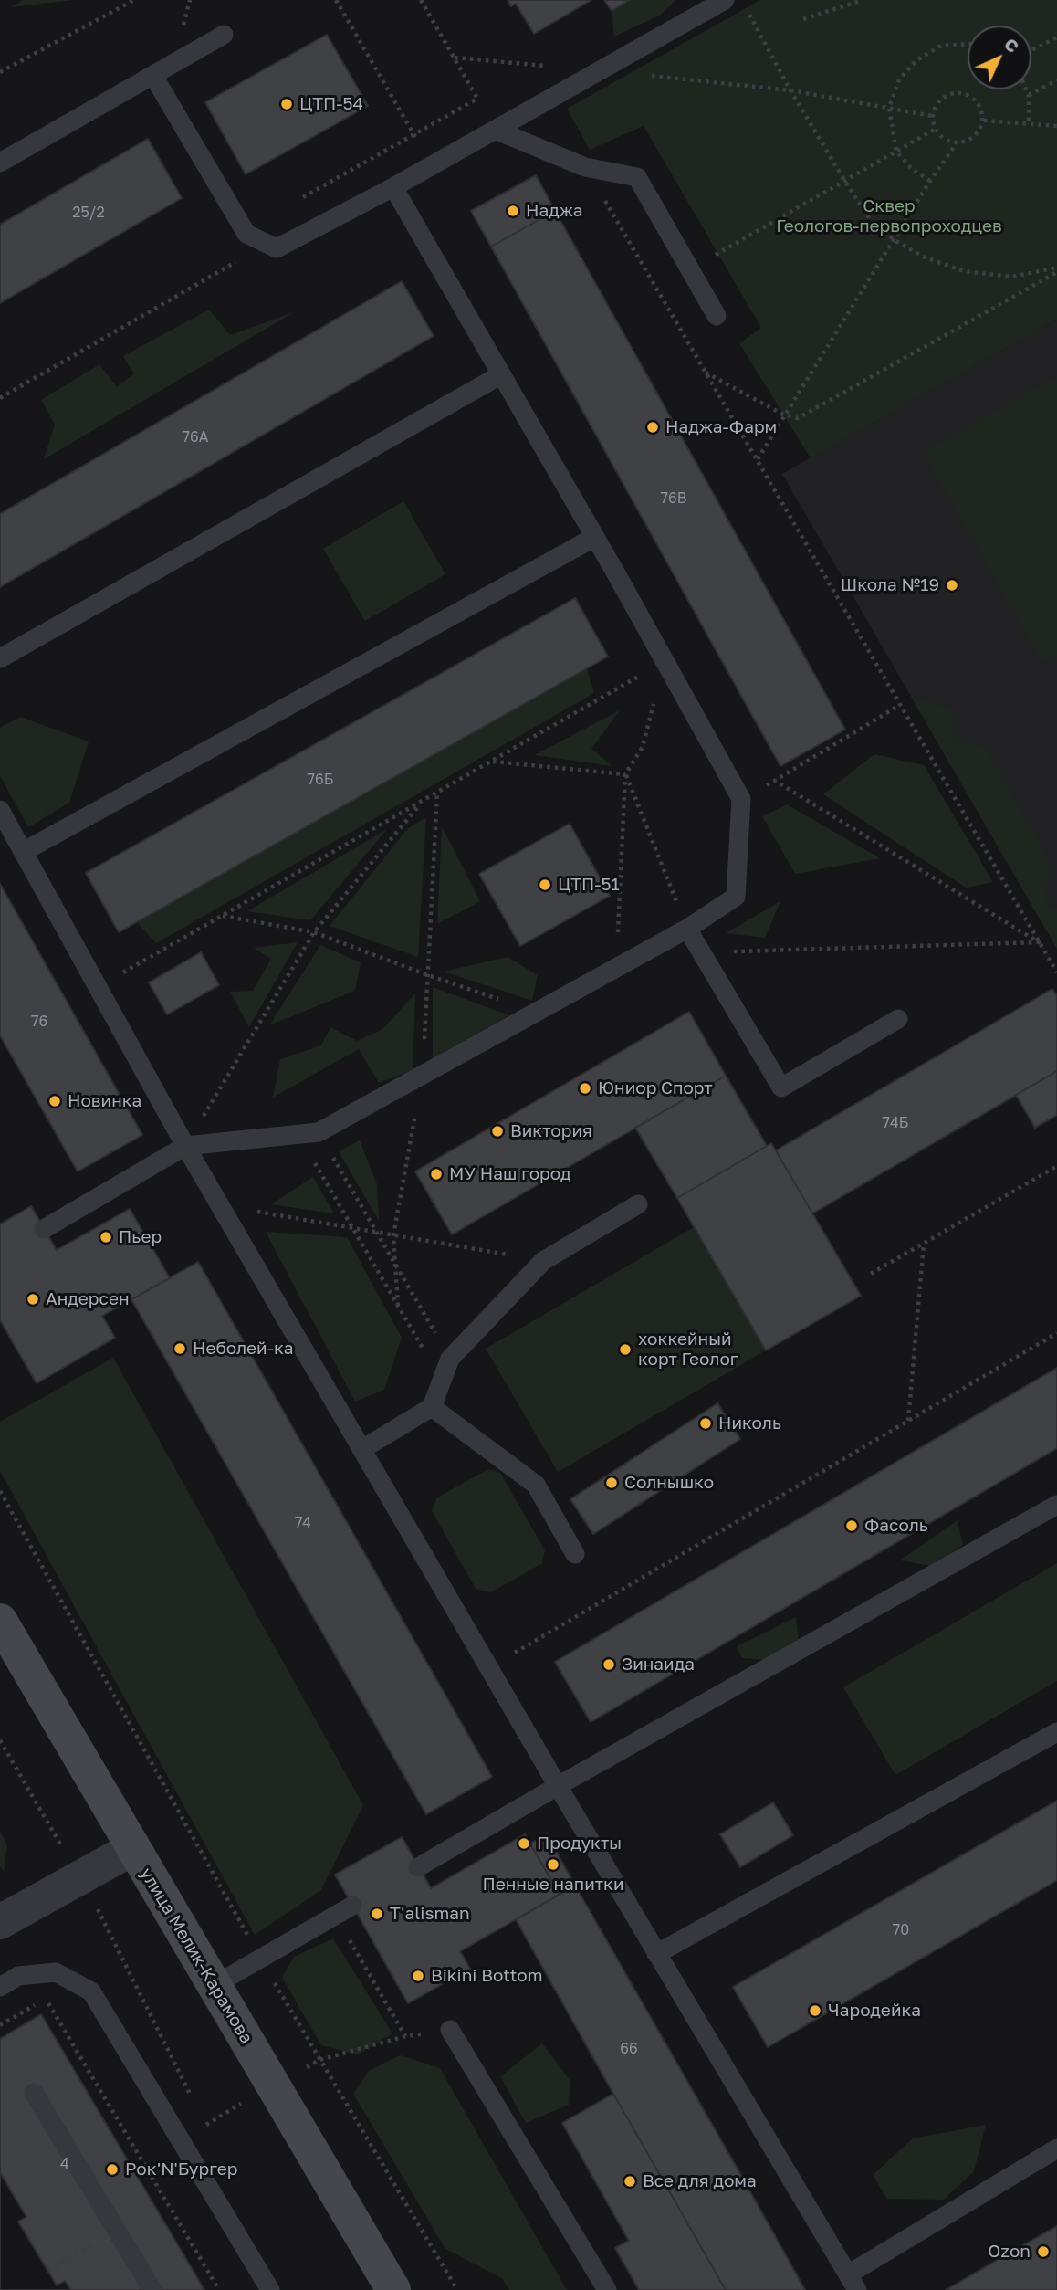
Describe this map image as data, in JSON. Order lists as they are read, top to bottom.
{
  "streets": {
    "main road": ["улица Мелик-Карамова"]
  },
  "parks": ["Сквер Геологов-первопроходцев"],
  "places": [
    "ЦТП-54",
    "Наджа",
    "Наджа-Фарм",
    "Школа №19",
    "ЦТП-51",
    "Юниор Спорт",
    "Новинка",
    "Виктория",
    "МУ Наш город",
    "Пьер",
    "Андерсен",
    "Неболей-ка",
    "хоккейный корт Геолог",
    "Николь",
    "Солнышко",
    "Фасоль",
    "Зинаида",
    "Продукты",
    "Пенные напитки",
    "T'alisman",
    "Bikini Bottom",
    "Чародейка",
    "Рок'N'Бургер",
    "Все для дома",
    "Ozon"
  ],
  "house_numbers": [
    "25/2",
    "76А",
    "76В",
    "76Б",
    "76",
    "74Б",
    "74",
    "70",
    "66",
    "4"
  ],
  "north": "top right"
}
